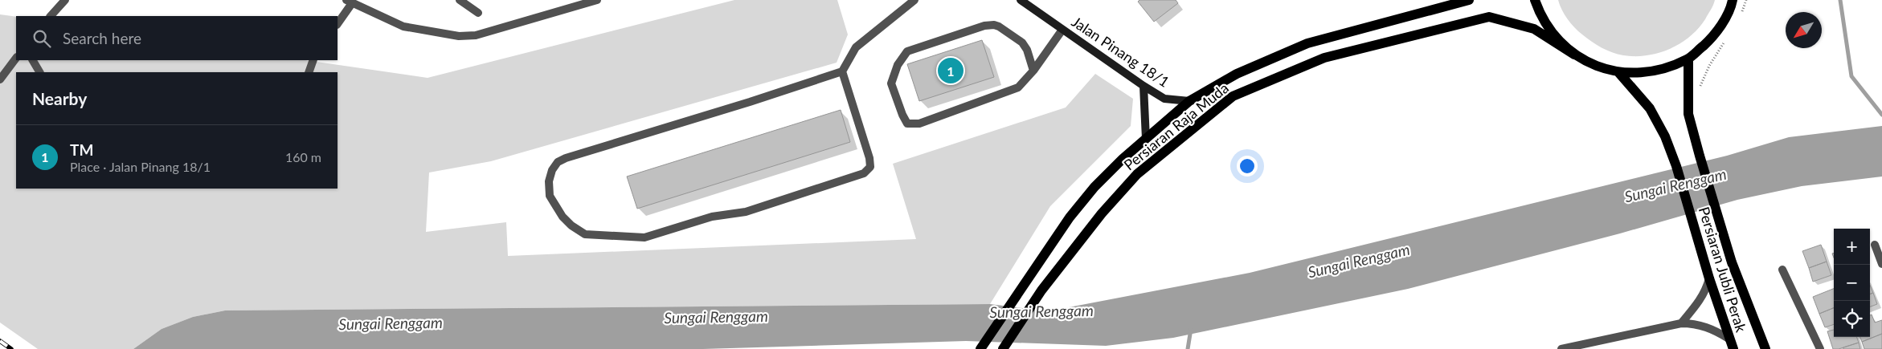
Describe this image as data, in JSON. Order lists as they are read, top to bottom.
{
  "streets": {
    "main road": ["Persiaran Raja Muda", "Persiaran Jubli Perak"],
    "street": ["Jalan Pinang 18/1"]
  },
  "crossings": [
    ["Jalan Pinang 18/1", "Persiaran Raja Muda"]
  ],
  "water": ["Sungai Renggam"],
  "north": "bottom left",
  "page": {
    "search": "Search here",
    "pins": "1",
    "heading": "Nearby",
    "list": [
      {
        "mark": "1",
        "name": "TM",
        "note": "Place · Jalan Pinang 18/1",
        "value": "160 m"
      }
    ],
    "map_buttons": ["+", "−"]
  }
}
